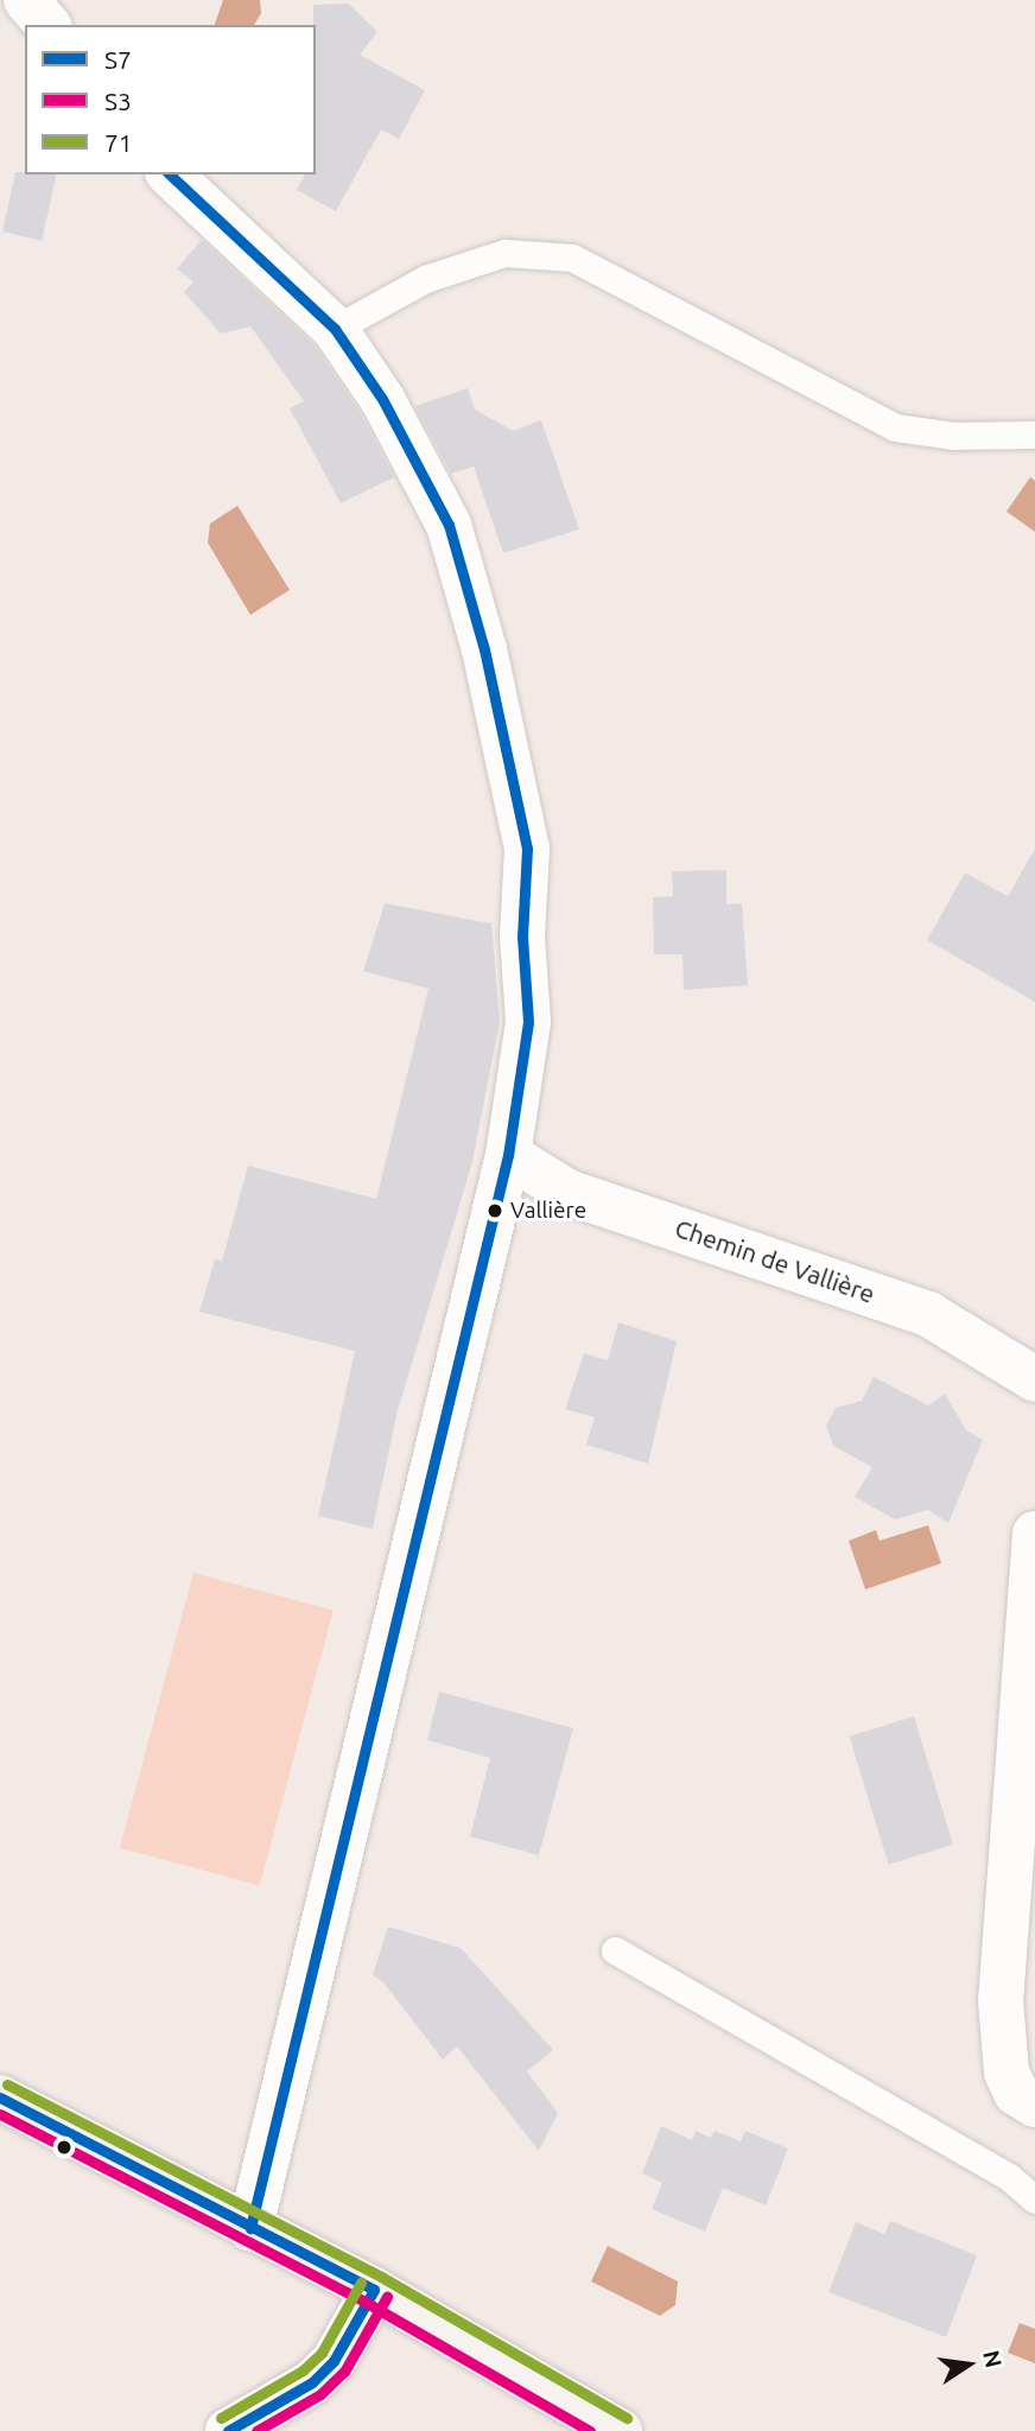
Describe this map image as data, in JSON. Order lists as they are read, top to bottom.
{
  "streets": {
    "street": ["Chemin de Vallière"]
  },
  "places": ["Vallière"],
  "lines": ["transit line S7", "transit line 71", "transit line S3"],
  "legend": ["S7", "S3", "71"],
  "north": "right"
}
